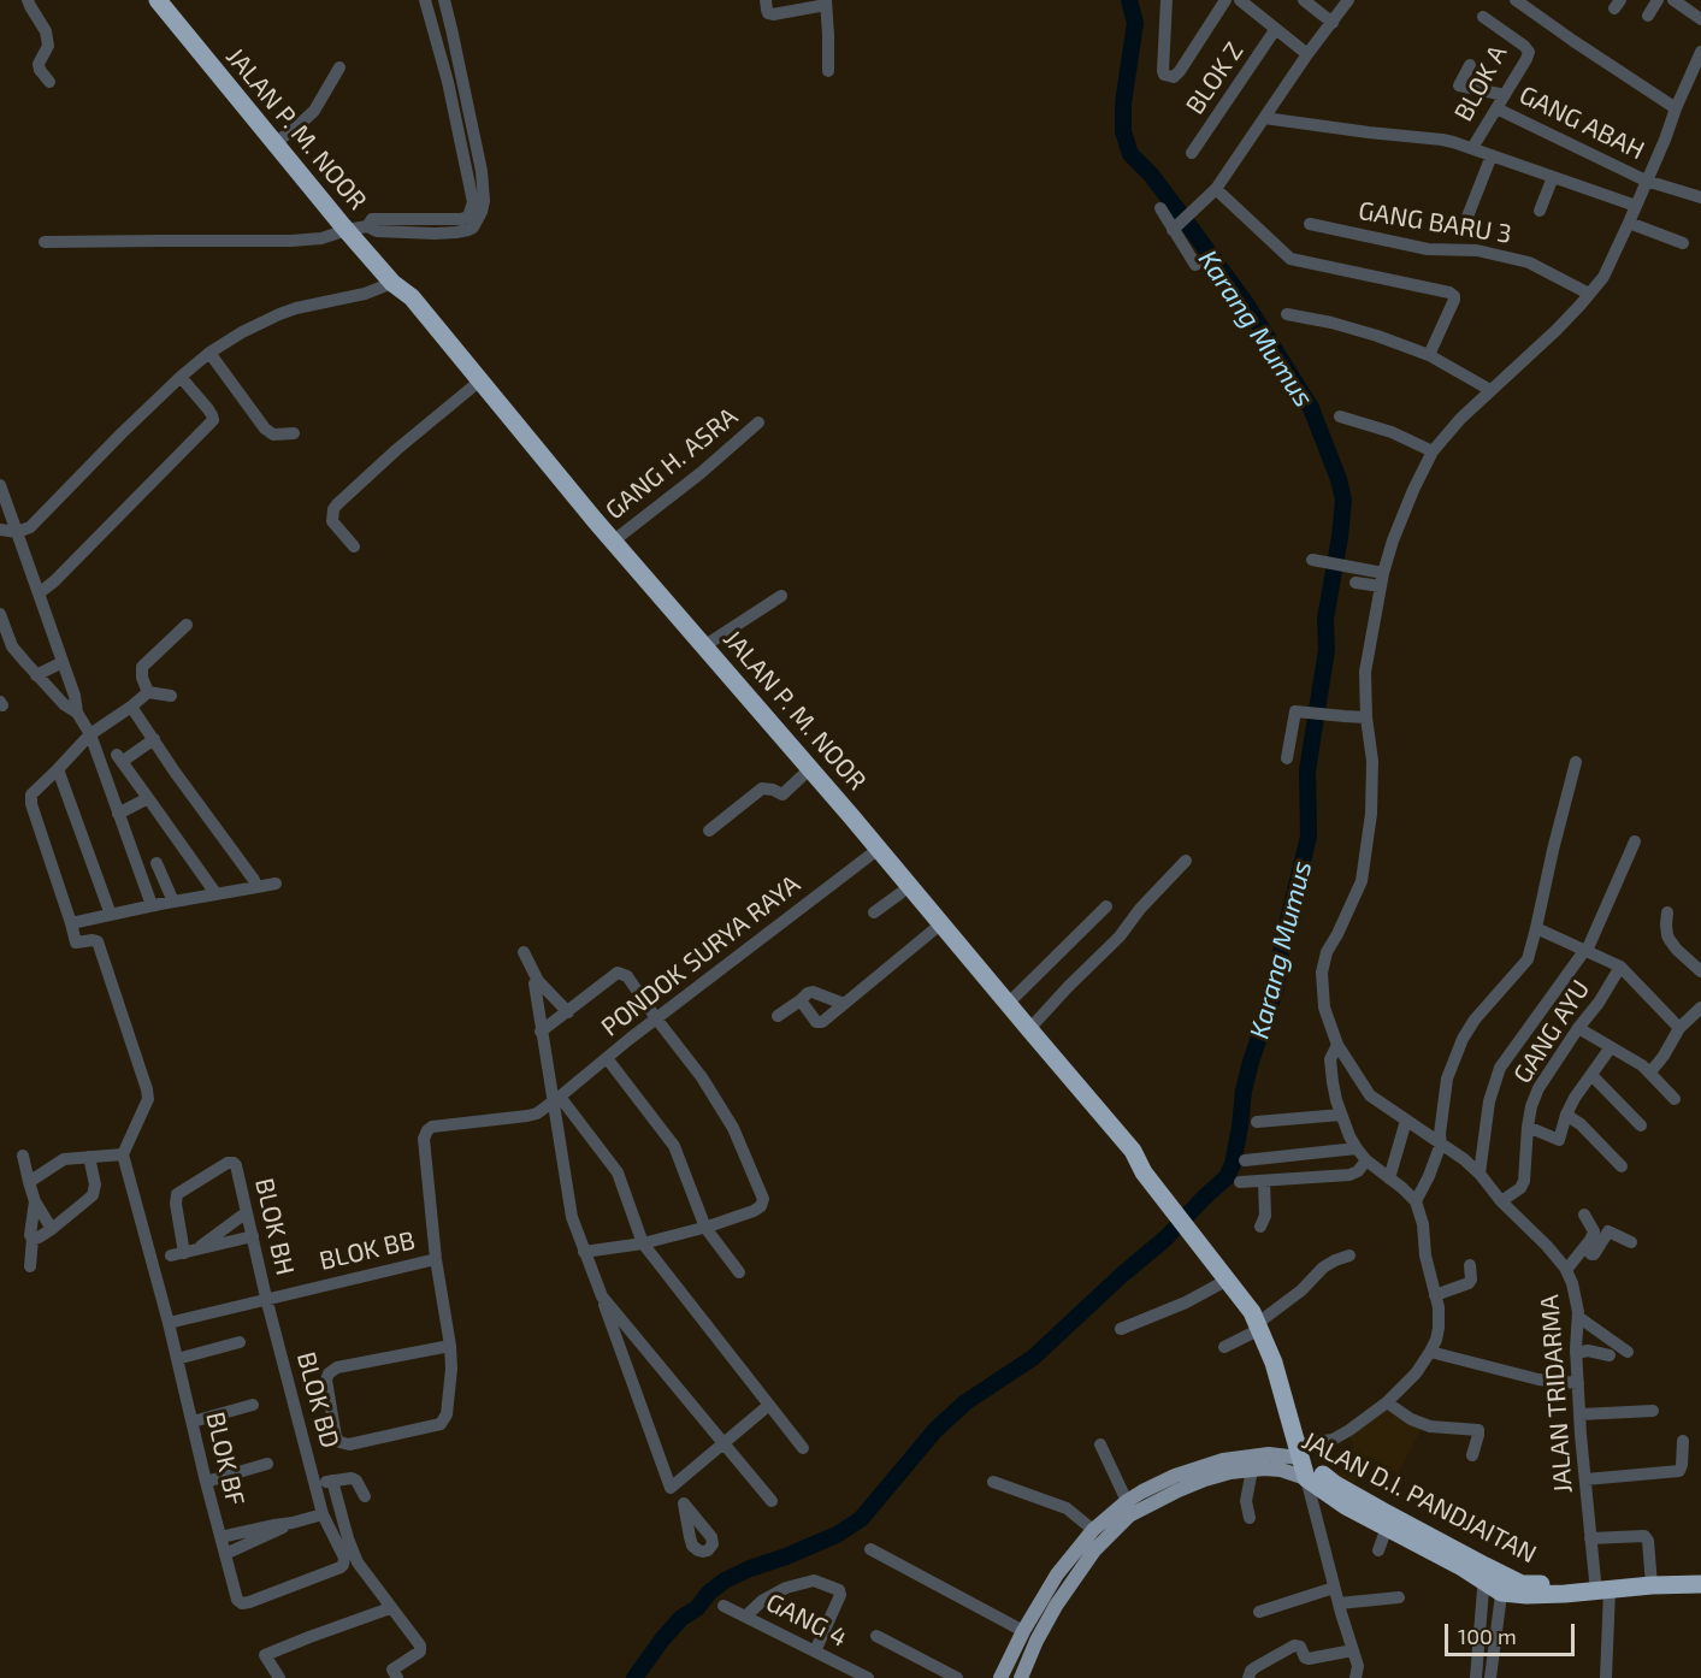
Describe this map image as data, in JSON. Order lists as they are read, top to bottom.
{
  "streets": {
    "highway": ["JALAN P. M. NOOR", "JALAN D.I. PANDJAITAN"],
    "street": [
      "BLOK Z",
      "BLOK A",
      "GANG ABAH",
      "GANG BARU 3",
      "GANG H. ASRA",
      "PONDOK SURYA RAYA",
      "GANG AYU",
      "BLOK BH",
      "BLOK BB",
      "JALAN TRIDARMA",
      "BLOK BD",
      "BLOK BF",
      "GANG 4"
    ]
  },
  "crossings": [
    ["BLOK A", "GANG ABAH"],
    ["GANG ABAH", "JALAN TRIDARMA"],
    ["JALAN P. M. NOOR", "GANG H. ASRA"],
    ["JALAN P. M. NOOR", "PONDOK SURYA RAYA"],
    ["JALAN P. M. NOOR", "JALAN D.I. PANDJAITAN"],
    ["GANG BARU 3", "JALAN TRIDARMA"],
    ["PONDOK SURYA RAYA", "BLOK BB"],
    ["GANG AYU", "JALAN TRIDARMA"],
    ["BLOK BH", "BLOK BB"],
    ["BLOK BH", "BLOK BD"],
    ["BLOK BB", "BLOK BD"],
    ["BLOK BB", "BLOK BF"],
    ["JALAN TRIDARMA", "JALAN D.I. PANDJAITAN"],
    ["BLOK BD", "BLOK BF"]
  ],
  "water": ["Karang Mumus"],
  "scale_bar": "100 m"
}
